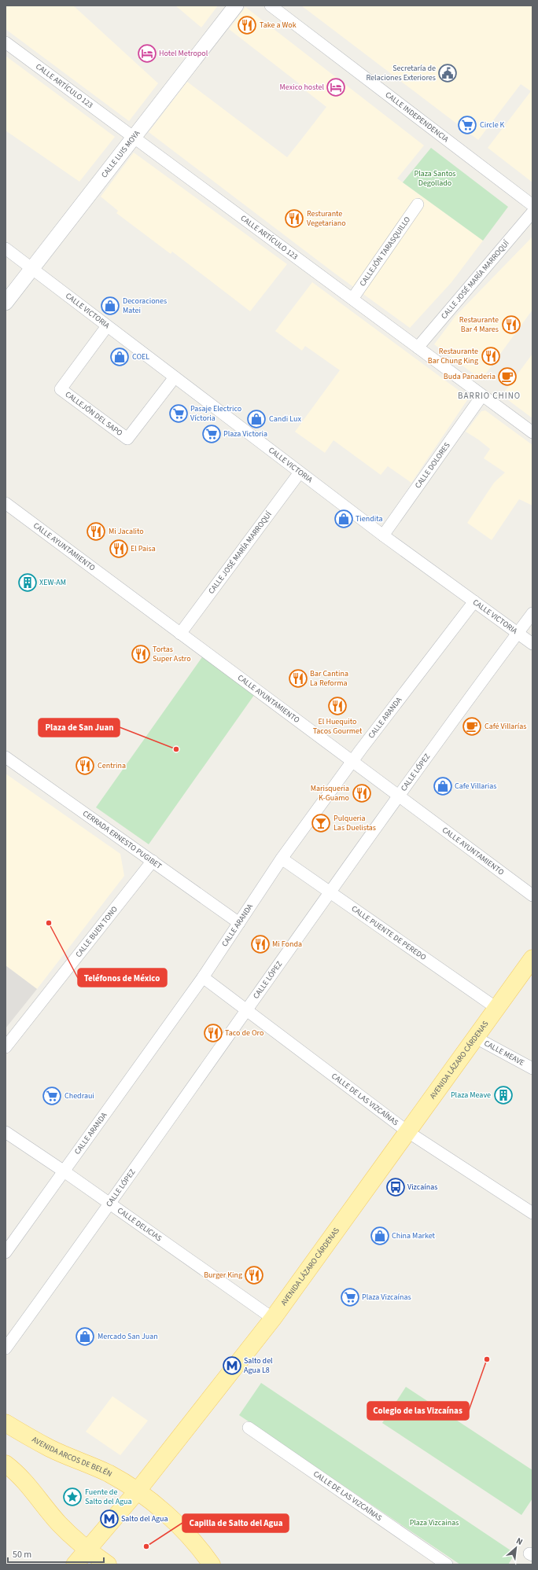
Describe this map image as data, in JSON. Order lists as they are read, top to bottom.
{
  "streets": {
    "main road": ["AVENIDA LÁZARO CÁRDENAS", "AVENIDA ARCOS DE BELÉN"],
    "street": [
      "CALLE ARTÍCULO 123",
      "CALLE INDEPENDENCIA",
      "CALLE LUIS MOYA",
      "CALLEJÓN TARASQUILLO",
      "CALLE JOSÉ MARÍA MARROQUÍ",
      "CALLE VICTORIA",
      "CALLEJÓN DEL SAPO",
      "CALLE DOLORES",
      "CALLE AYUNTAMIENTO",
      "CALLE ARANDA",
      "CALLE LÓPEZ",
      "CERRADA ERNESTO PUGIBET",
      "CALLE BUEN TONO",
      "CALLE PUENTE DE PEREDO",
      "CALLE MEAVE",
      "CALLE DE LAS VIZCAÍNAS",
      "CALLE DELICIAS"
    ]
  },
  "crossings": [
    ["CALLE ARTÍCULO 123", "CALLE LUIS MOYA"],
    ["CALLE ARTÍCULO 123", "CALLEJÓN TARASQUILLO"],
    ["CALLE ARTÍCULO 123", "CALLE JOSÉ MARÍA MARROQUÍ"],
    ["CALLE ARTÍCULO 123", "CALLE DOLORES"],
    ["CALLE LUIS MOYA", "CALLE VICTORIA"],
    ["CALLE JOSÉ MARÍA MARROQUÍ", "CALLE VICTORIA"],
    ["CALLE JOSÉ MARÍA MARROQUÍ", "CALLE AYUNTAMIENTO"],
    ["CALLE VICTORIA", "CALLEJÓN DEL SAPO"],
    ["CALLE VICTORIA", "CALLE DOLORES"],
    ["CALLE VICTORIA", "CALLE ARANDA"],
    ["CALLE VICTORIA", "CALLE LÓPEZ"],
    ["CALLE AYUNTAMIENTO", "CALLE ARANDA"],
    ["CALLE AYUNTAMIENTO", "CALLE LÓPEZ"],
    ["CALLE ARANDA", "CERRADA ERNESTO PUGIBET"],
    ["CALLE ARANDA", "CALLE PUENTE DE PEREDO"],
    ["CALLE ARANDA", "CALLE DE LAS VIZCAÍNAS"],
    ["CALLE ARANDA", "CALLE DELICIAS"],
    ["CALLE LÓPEZ", "CALLE PUENTE DE PEREDO"],
    ["CALLE LÓPEZ", "CALLE DE LAS VIZCAÍNAS"],
    ["CALLE LÓPEZ", "CALLE DELICIAS"],
    ["CERRADA ERNESTO PUGIBET", "CALLE BUEN TONO"],
    ["CALLE PUENTE DE PEREDO", "AVENIDA LÁZARO CÁRDENAS"],
    ["CALLE MEAVE", "AVENIDA LÁZARO CÁRDENAS"],
    ["AVENIDA LÁZARO CÁRDENAS", "CALLE DE LAS VIZCAÍNAS"],
    ["AVENIDA LÁZARO CÁRDENAS", "CALLE DELICIAS"],
    ["AVENIDA LÁZARO CÁRDENAS", "AVENIDA ARCOS DE BELÉN"]
  ],
  "districts": ["BARRIO CHINO"],
  "parks": ["Plaza Santos Degollado", "Plaza Vizcainas"],
  "places": {
    "restaurant": [
      "Take a Wok",
      "Resturante Vegetariano",
      "Restaurante Bar 4 Mares",
      "Restaurante Bar Chung King",
      "Mi Jacalito",
      "El Paisa",
      "Tortas Super Astro",
      "Bar Cantina La Reforma",
      "El Huequito Tacos Gourmet",
      "Centrina",
      "Marisqueria K-Guamo",
      "Mi Fonda",
      "Taco de Oro",
      "Burger King"
    ],
    "hotel": ["Hotel Metropol", "Mexico hostel"],
    "public building": ["Secretaría de Relaciones Exteriores"],
    "supermarket": [
      "Circle K",
      "Pasaje Electrico Víctoria",
      "Plaza Victoria",
      "Chedraui",
      "Plaza Vizcaínas"
    ],
    "shop": [
      "Decoraciones Matei",
      "COEL",
      "Candi Lux",
      "Tiendita",
      "Cafe Villarias",
      "China Market",
      "Mercado San Juan"
    ],
    "cafe": ["Buda Panaderia", "Café Villarías"],
    "building": ["XEW-AM", "Plaza Meave"],
    "other": [
      "Plaza de San Juan",
      "Teléfonos de México",
      "Colegio de las Vizcaínas",
      "Capilla de Salto del Agua"
    ],
    "bar": ["Pulqueria Las Duelistas"],
    "bus stop": ["Vizcaínas"],
    "metro station": ["Salto del Agua L8", "Salto del Agua"],
    "place": ["Fuente de Salto del Agua"]
  },
  "scale_bar": "50 m",
  "north": "top right"
}
